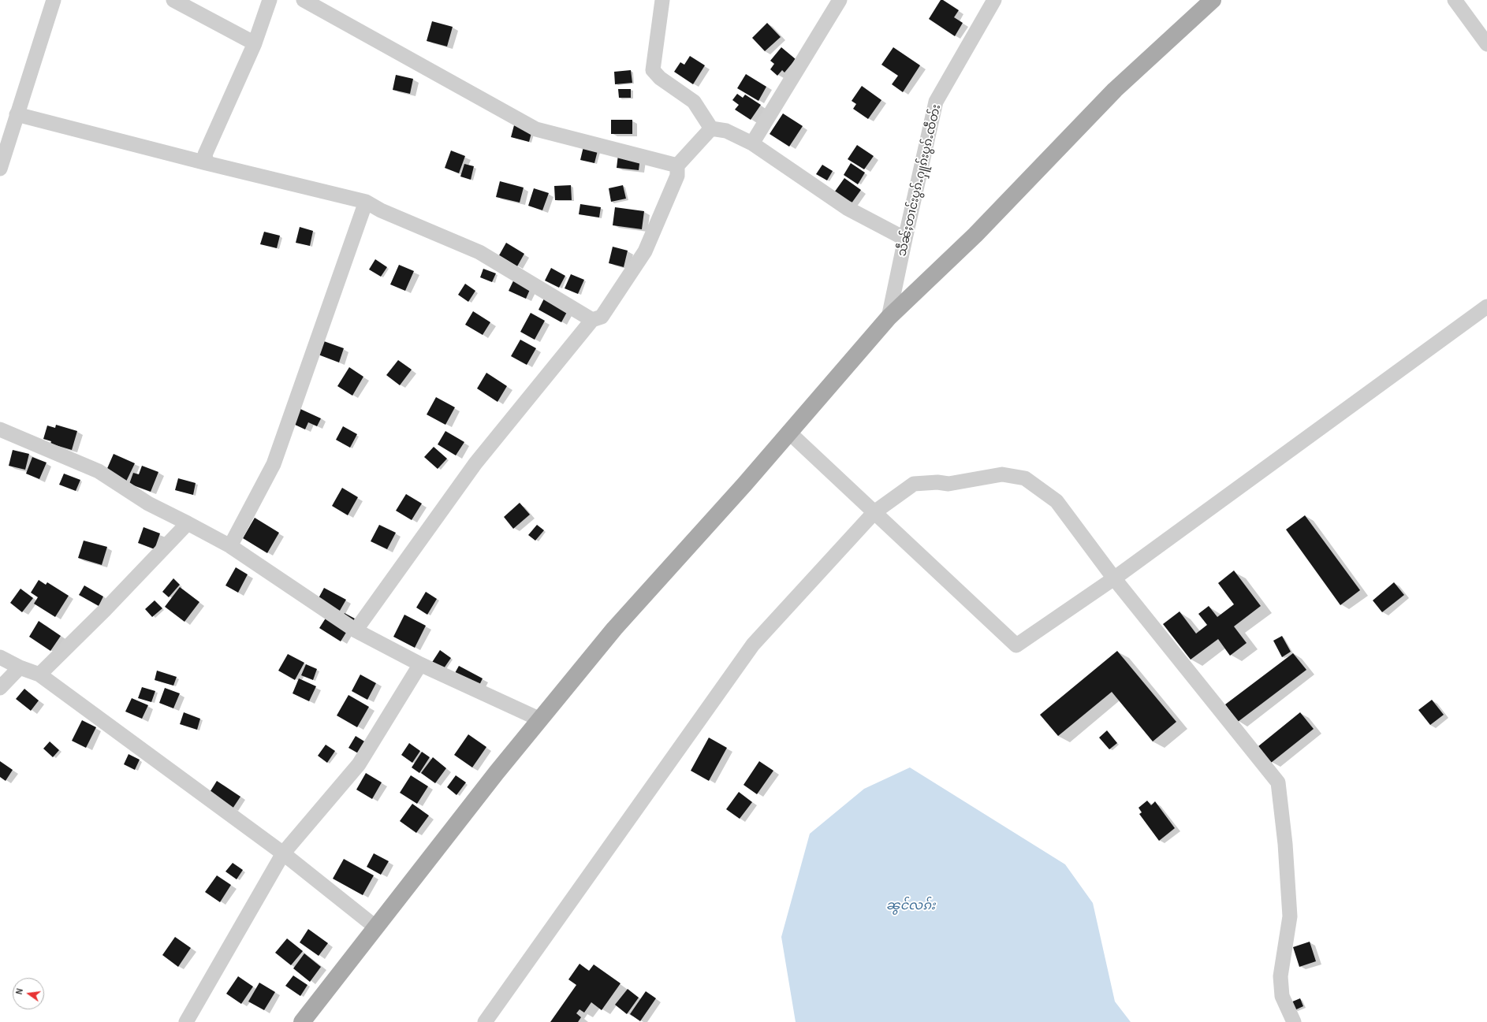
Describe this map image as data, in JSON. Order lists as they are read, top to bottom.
{
  "streets": {
    "street": ["သဵၼ်ႈတၢင်းပွၵ်ႉႁူၵ်းပွၵ်ႉၸဵတ်း"]
  },
  "water": ["ၼွင်လၵ်း"],
  "north": "left"
}
